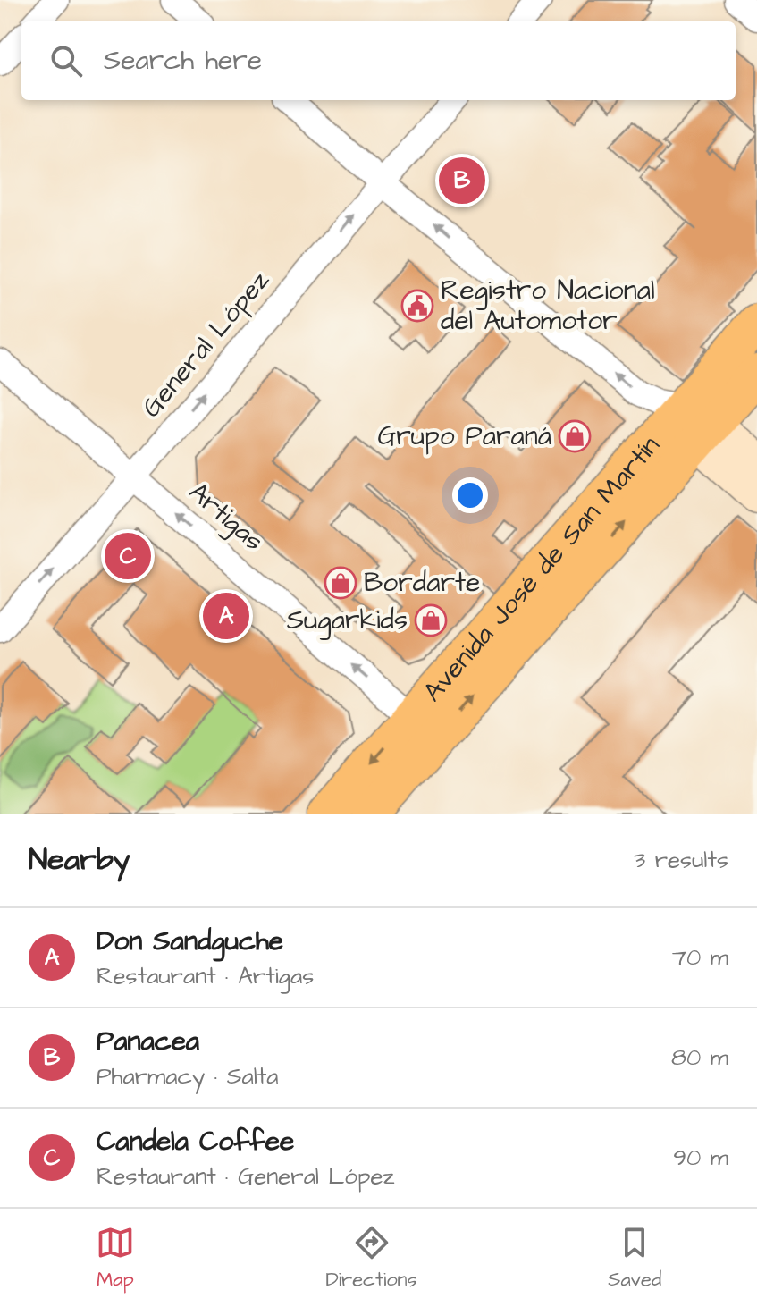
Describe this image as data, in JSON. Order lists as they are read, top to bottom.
{
  "streets": {
    "main road": ["Avenida José de San Martín"],
    "street": ["General López", "Artigas"]
  },
  "crossings": [
    ["General López", "Artigas"],
    ["Artigas", "Avenida José de San Martín"]
  ],
  "one_way": ["General López", "Artigas"],
  "places": {
    "public building": ["Registro Nacional del Automotor"],
    "shop": ["Grupo Paraná", "Bordarte", "Sugarkids"]
  },
  "page": {
    "search": "Search here",
    "pins": ["B", "C", "A"],
    "heading": ["Nearby", "3 results"],
    "list": [
      {
        "mark": "A",
        "name": "Don Sandguche",
        "note": "Restaurant · Artigas",
        "value": "70 m"
      },
      {
        "mark": "B",
        "name": "Panacea",
        "note": "Pharmacy · Salta",
        "value": "80 m"
      },
      {
        "mark": "C",
        "name": "Candela Coffee",
        "note": "Restaurant · General López",
        "value": "90 m"
      }
    ],
    "nav": ["Map", "Directions", "Saved"]
  }
}
